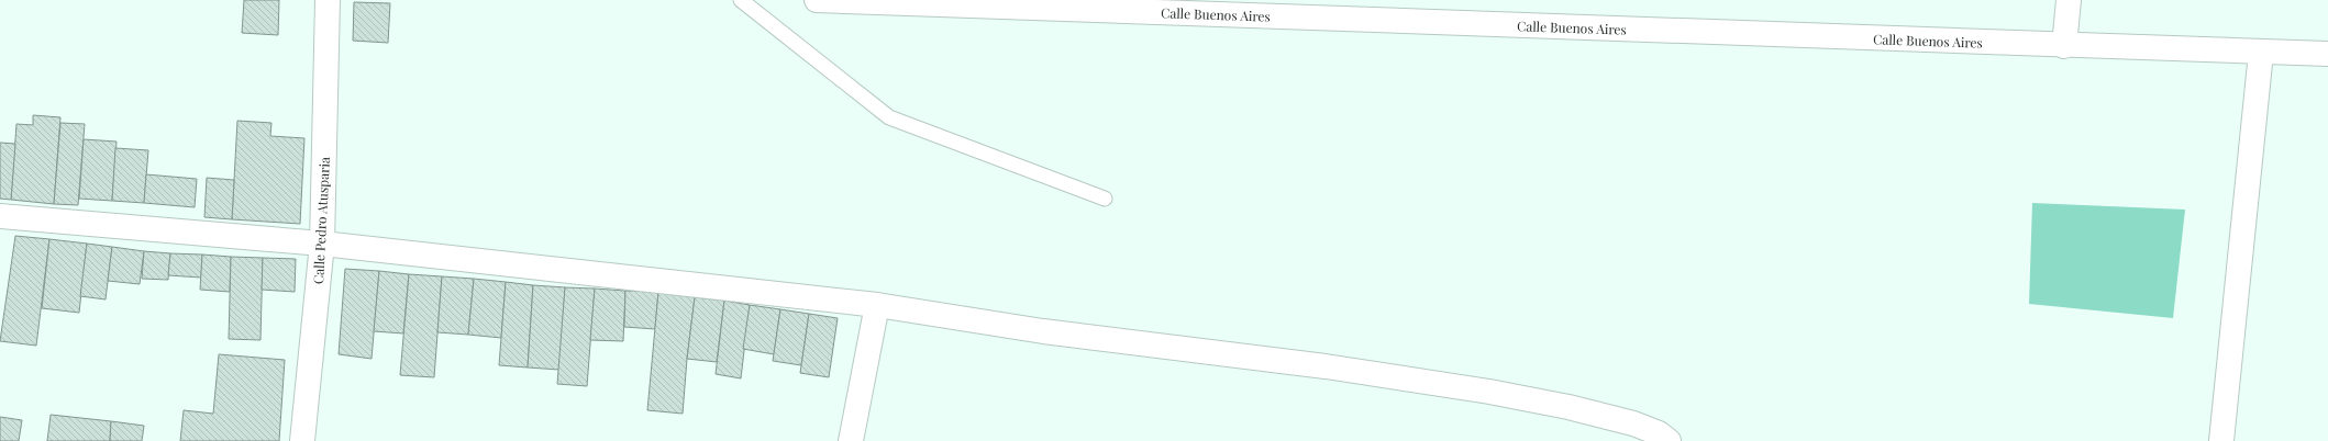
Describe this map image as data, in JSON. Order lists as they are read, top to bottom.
{
  "streets": {
    "street": ["Calle Buenos Aires", "Calle Pedro Atusparia"]
  }
}
